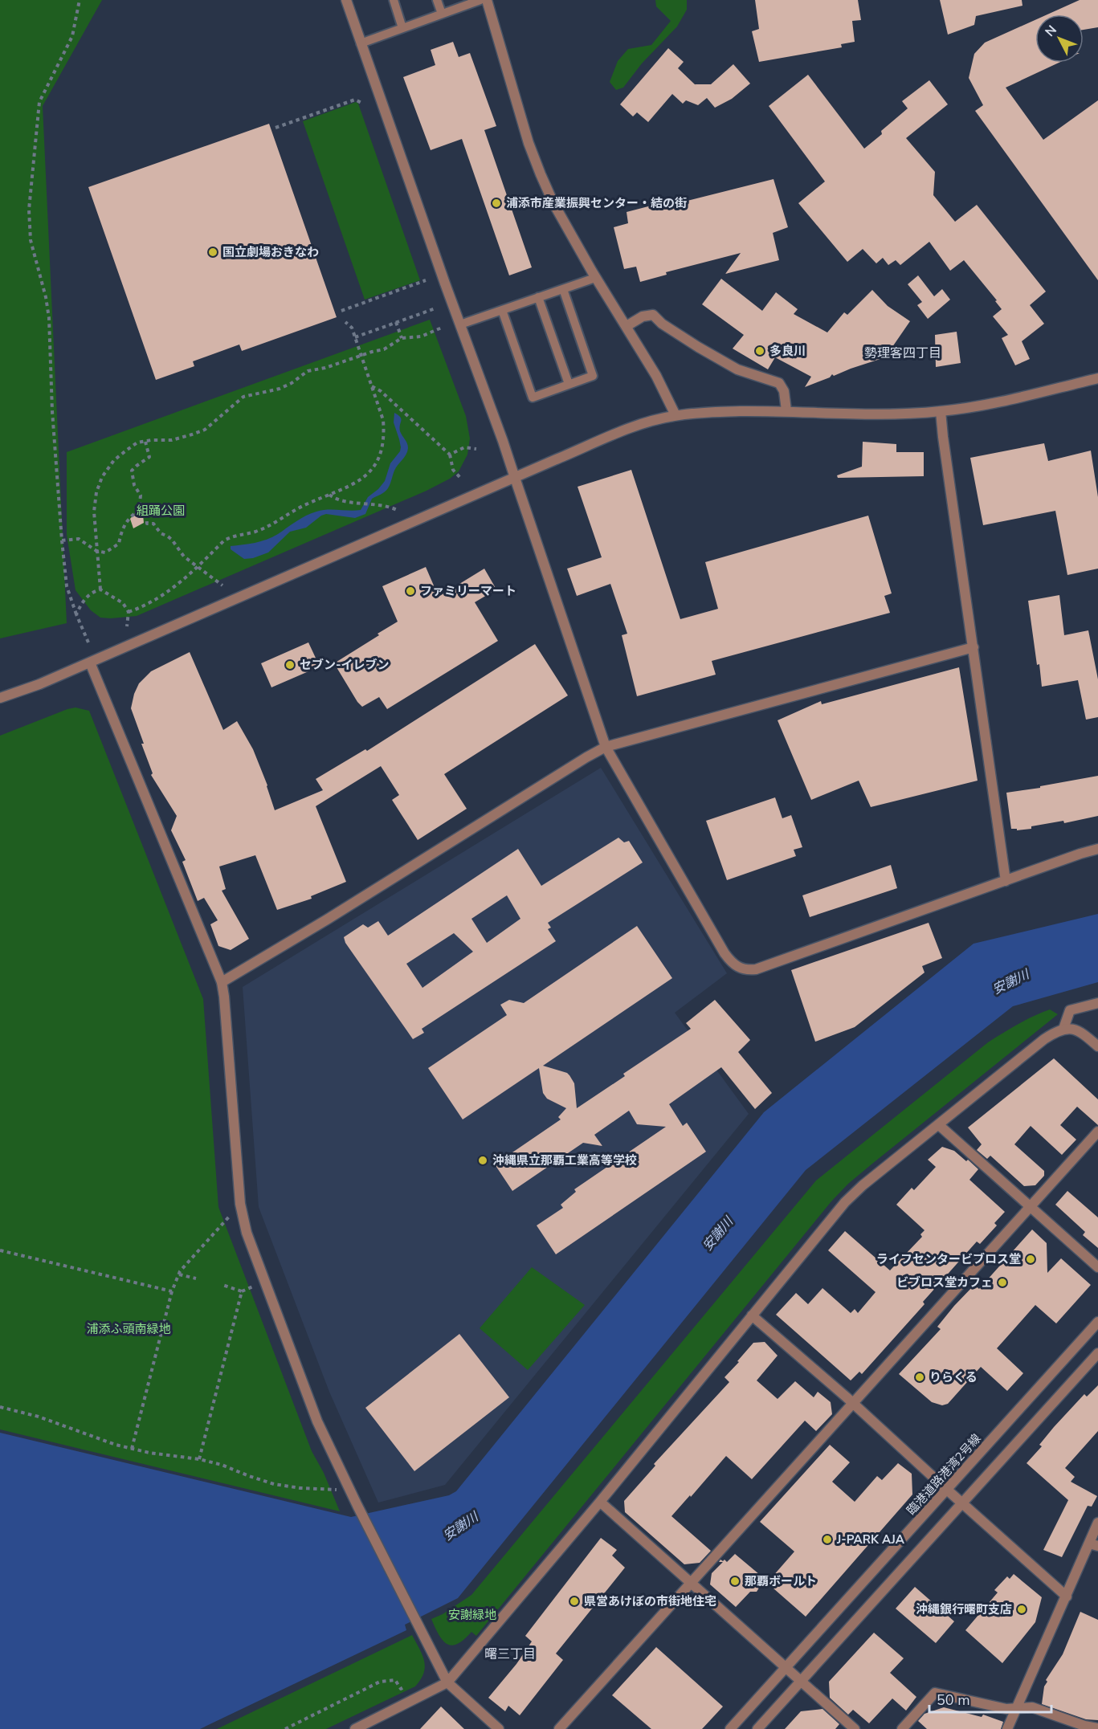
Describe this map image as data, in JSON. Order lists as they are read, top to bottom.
{
  "streets": {
    "street": ["臨港道路港湾2号線"]
  },
  "districts": ["勢理客四丁目", "曙三丁目"],
  "water": ["安謝川"],
  "parks": ["組踊公園", "浦添ふ頭南緑地", "安謝緑地"],
  "places": [
    "浦添市産業振興センター・結の街",
    "国立劇場おきなわ",
    "多良川",
    "ファミリーマート",
    "セブン-イレブン",
    "沖縄県立那覇工業高等学校",
    "ライフセンタービブロス堂",
    "ビブロス堂カフェ",
    "りらくる",
    "J-PARK AJA",
    "那覇ボールト",
    "県営あけぼの市街地住宅",
    "沖縄銀行曙町支店"
  ],
  "scale_bar": "50 m",
  "north": "top left"
}
